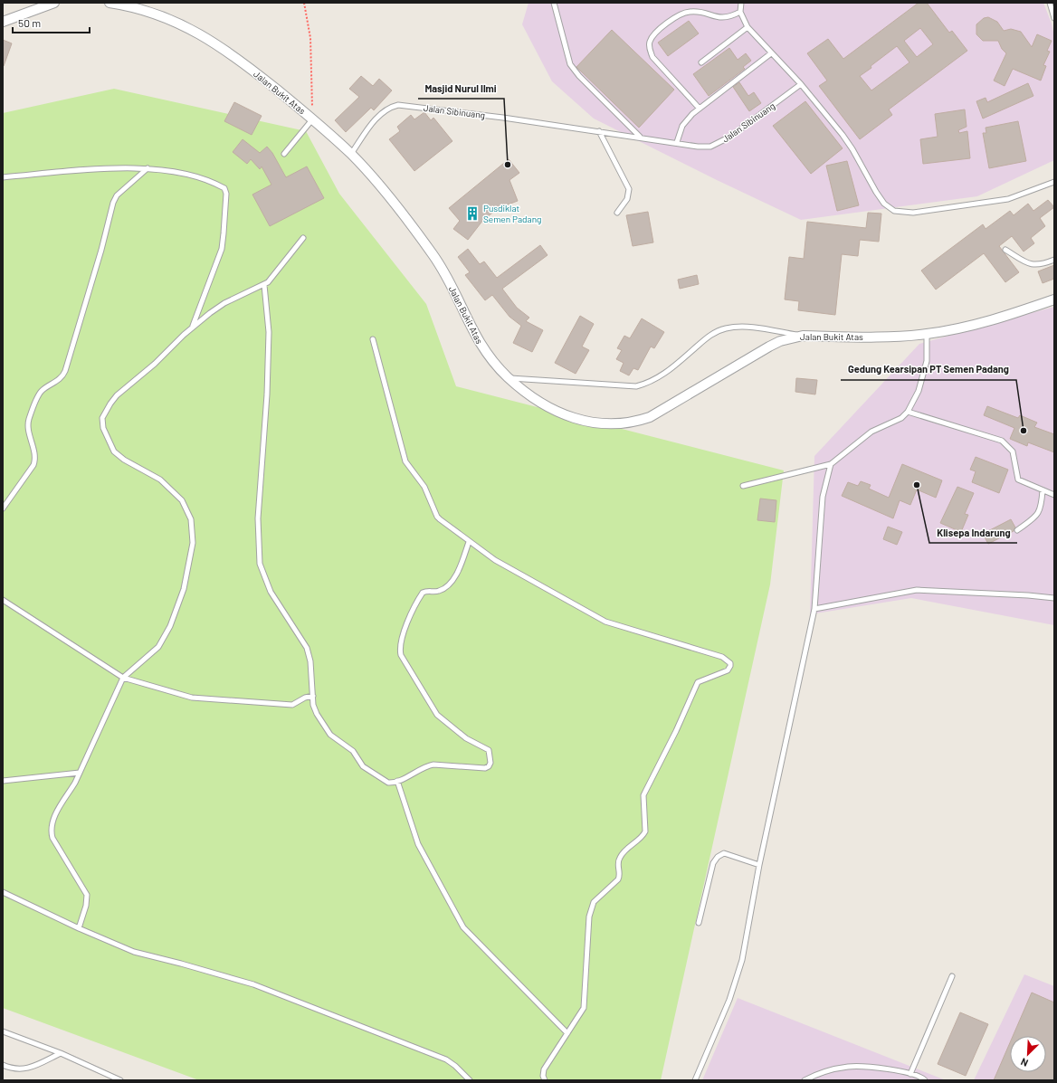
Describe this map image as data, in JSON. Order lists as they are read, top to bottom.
{
  "streets": {
    "street": ["Jalan Bukit Atas"],
    "lane": ["Jalan Sibinuang"]
  },
  "crossings": [
    ["Jalan Bukit Atas", "Jalan Sibinuang"]
  ],
  "places": {
    "other": ["Masjid Nurul Ilmi", "Gedung Kearsipan PT Semen Padang", "Klisepa Indarung"],
    "building": ["Pusdiklat Semen Padang"]
  },
  "scale_bar": "50 m",
  "north": "bottom left"
}
